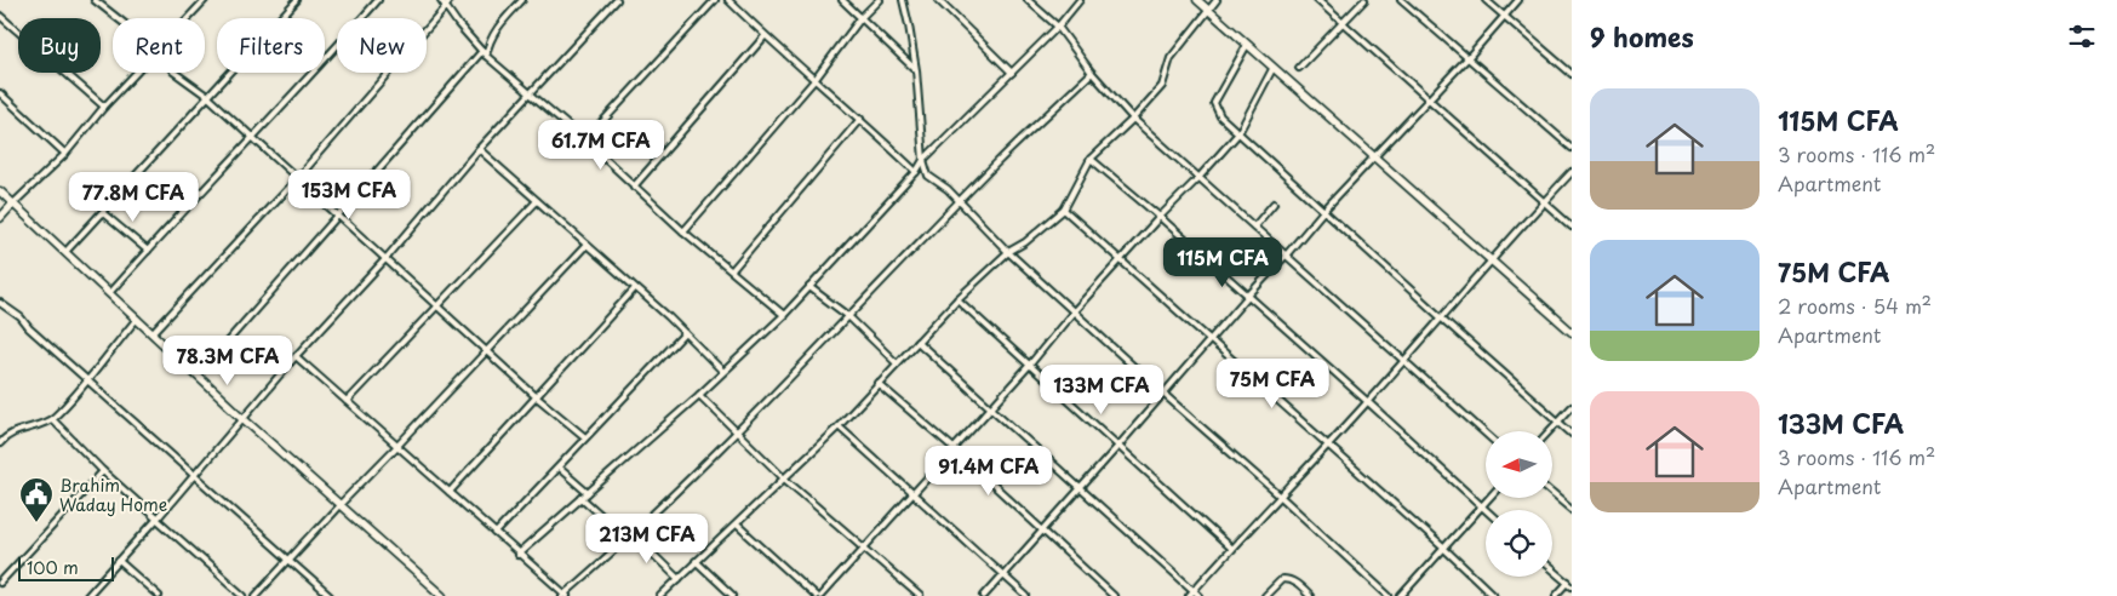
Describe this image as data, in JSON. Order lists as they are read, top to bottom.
{
  "places": {
    "public building": ["Brahim Waday Home"]
  },
  "scale_bar": "100 m",
  "north": "left",
  "page": {
    "heading": "9 homes",
    "chip": [
      "Buy",
      "Rent",
      "Filters",
      "New"
    ],
    "list": [
      {
        "name": "115M CFA",
        "note": "3 rooms · 116 m² · Apartment"
      },
      {
        "name": "75M CFA",
        "note": "2 rooms · 54 m² · Apartment"
      },
      {
        "name": "133M CFA",
        "note": "3 rooms · 116 m² · Apartment"
      }
    ],
    "price": [
      "61.7M CFA",
      "153M CFA",
      "77.8M CFA",
      "115M CFA",
      "78.3M CFA",
      "75M CFA",
      "133M CFA",
      "91.4M CFA",
      "213M CFA"
    ],
    "scale": "100 m"
  }
}
